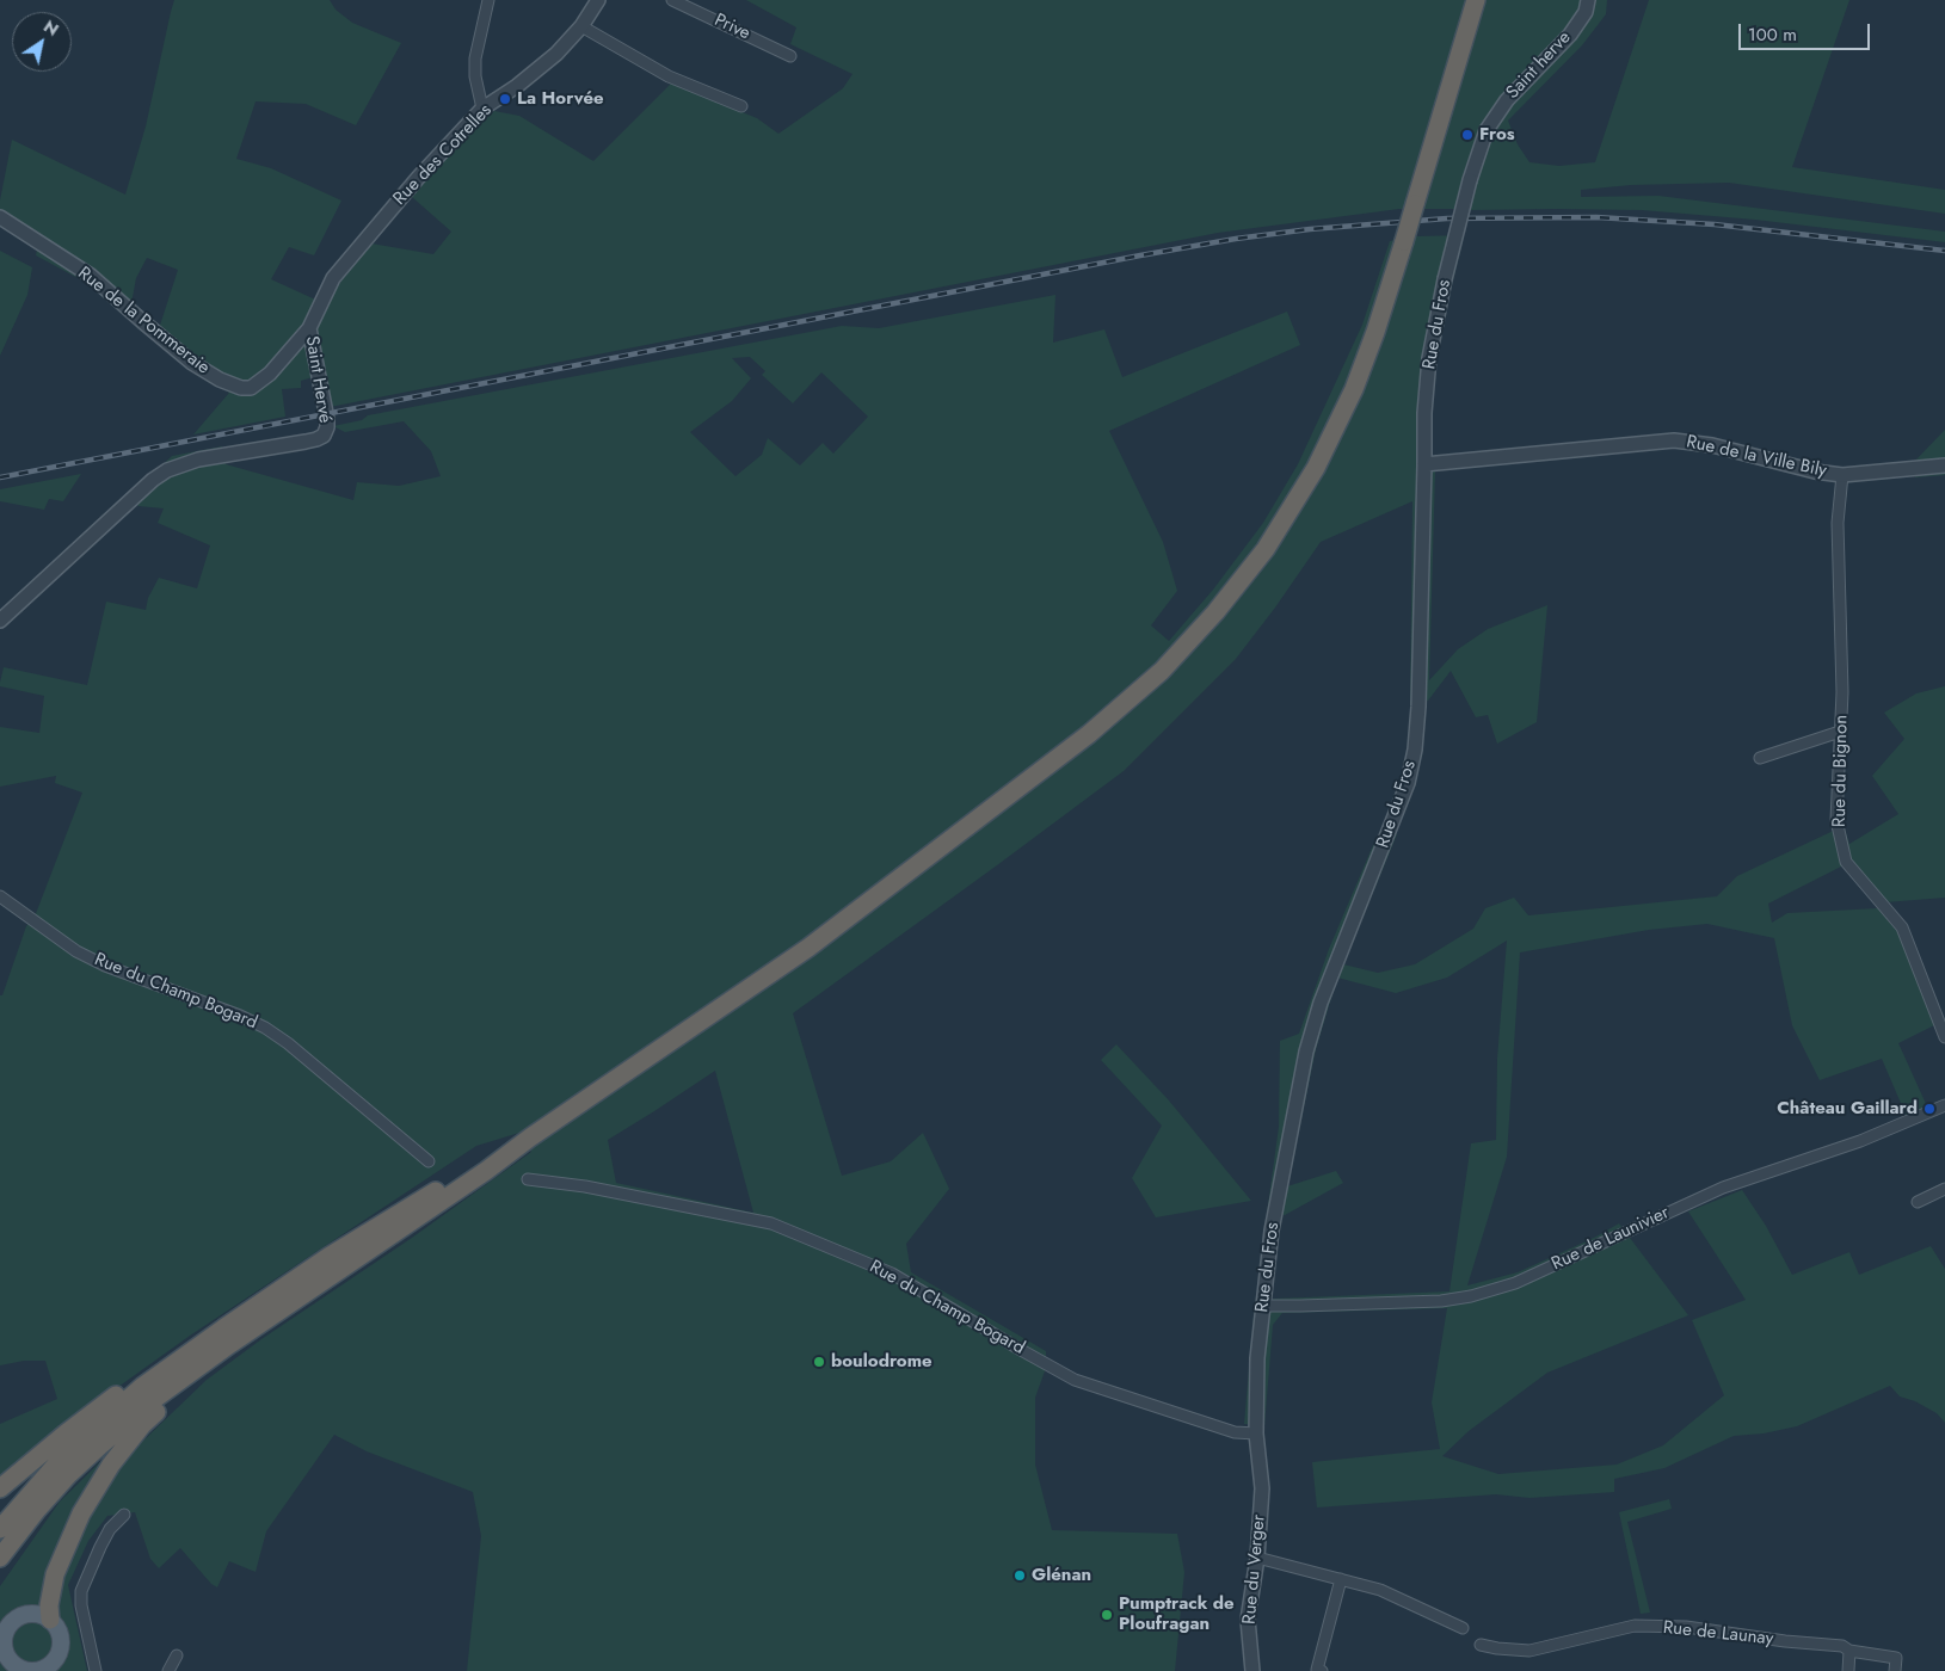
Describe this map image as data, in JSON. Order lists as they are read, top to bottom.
{
  "streets": {
    "street": [
      "Prive",
      "Saint herve",
      "Rue des Cotrelles",
      "Rue de la Pommeraie",
      "Rue du Fros",
      "Saint Hervé",
      "Rue de la Ville Bily",
      "Rue du Bignon",
      "Rue du Champ Bogard",
      "Rue de Launivier",
      "Rue du Verger",
      "Rue de Launay"
    ]
  },
  "crossings": [
    ["Saint herve", "Rue du Fros"],
    ["Rue des Cotrelles", "Rue de la Pommeraie"],
    ["Rue des Cotrelles", "Saint Hervé"],
    ["Rue de la Pommeraie", "Saint Hervé"],
    ["Rue du Fros", "Rue de la Ville Bily"],
    ["Rue du Fros", "Rue du Champ Bogard"],
    ["Rue du Fros", "Rue de Launivier"],
    ["Rue du Fros", "Rue du Verger"],
    ["Rue de la Ville Bily", "Rue du Bignon"],
    ["Rue du Champ Bogard", "Rue du Verger"]
  ],
  "places": [
    "La Horvée",
    "Fros",
    "Château Gaillard",
    "boulodrome",
    "Glénan",
    "Pumptrack de Ploufragan"
  ],
  "scale_bar": "100 m",
  "north": "top right"
}
